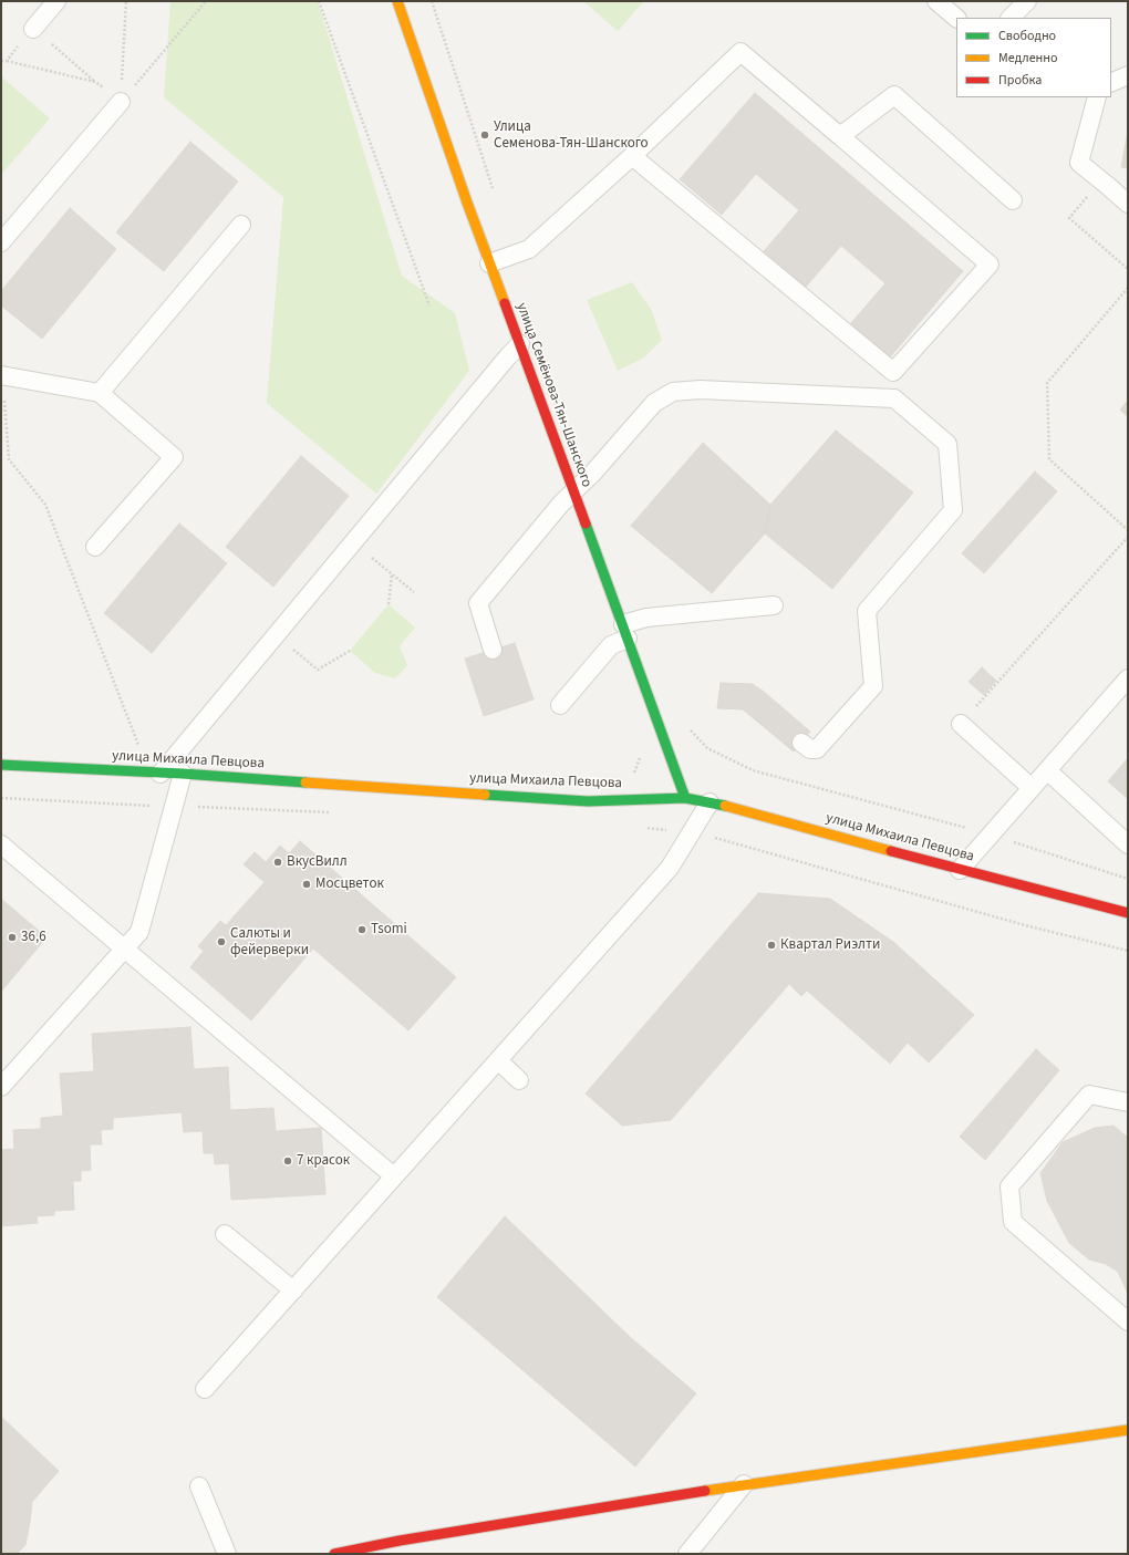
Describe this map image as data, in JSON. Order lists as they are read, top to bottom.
{
  "streets": {
    "street": ["улица Семёнова-Тян-Шанского", "улица Михаила Певцова"]
  },
  "crossings": [
    ["улица Семёнова-Тян-Шанского", "улица Михаила Певцова"]
  ],
  "places": [
    "Улица Семенова-Тян-Шанского",
    "ВкусВилл",
    "Мосцветок",
    "Tsomi",
    "36,6",
    "Салюты и фейерверки",
    "Квартал Риэлти",
    "7 красок"
  ],
  "legend": ["Свободно", "Медленно", "Пробка"]
}
